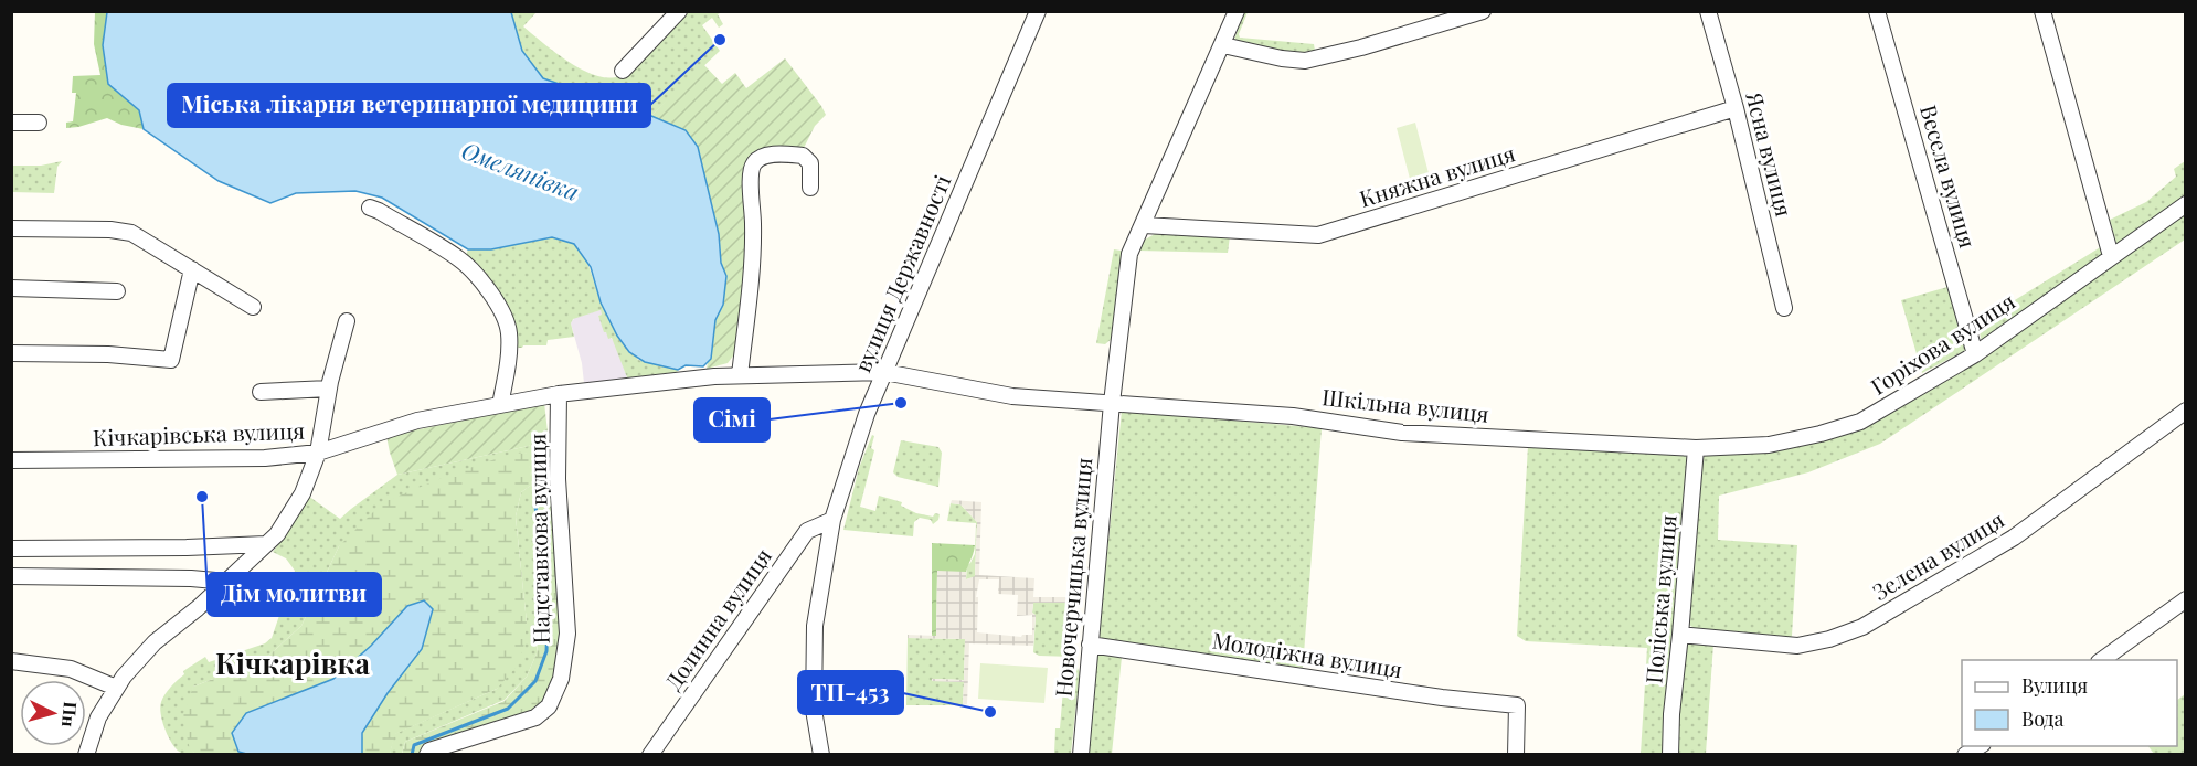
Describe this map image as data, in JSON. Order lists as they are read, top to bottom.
{
  "streets": {
    "street": [
      "Ясна вулиця",
      "Княжна вулиця",
      "Весела вулиця",
      "вулиця Державності",
      "Горіхова вулиця",
      "Шкільна вулиця",
      "Кічкарівська вулиця",
      "Надставкова вулиця",
      "Зелена вулиця",
      "Новочерчицька вулиця",
      "Поліська вулиця",
      "Долинна вулиця",
      "Молодіжна вулиця"
    ]
  },
  "crossings": [
    ["Ясна вулиця", "Княжна вулиця"],
    ["Княжна вулиця", "Новочерчицька вулиця"],
    ["Весела вулиця", "Горіхова вулиця"],
    ["вулиця Державності", "Кічкарівська вулиця"],
    ["вулиця Державності", "Долинна вулиця"],
    ["Горіхова вулиця", "Шкільна вулиця"],
    ["Горіхова вулиця", "Поліська вулиця"],
    ["Шкільна вулиця", "Новочерчицька вулиця"],
    ["Шкільна вулиця", "Поліська вулиця"],
    ["Кічкарівська вулиця", "Надставкова вулиця"],
    ["Зелена вулиця", "Поліська вулиця"],
    ["Новочерчицька вулиця", "Молодіжна вулиця"]
  ],
  "districts": ["Кічкарівка"],
  "water": ["Омелянівка"],
  "places": [
    "Міська лікарня ветеринарної медицини",
    "Сімі",
    "Дім молитви",
    "ТП-453"
  ],
  "legend": ["Вулиця", "Вода"],
  "north": "right"
}
